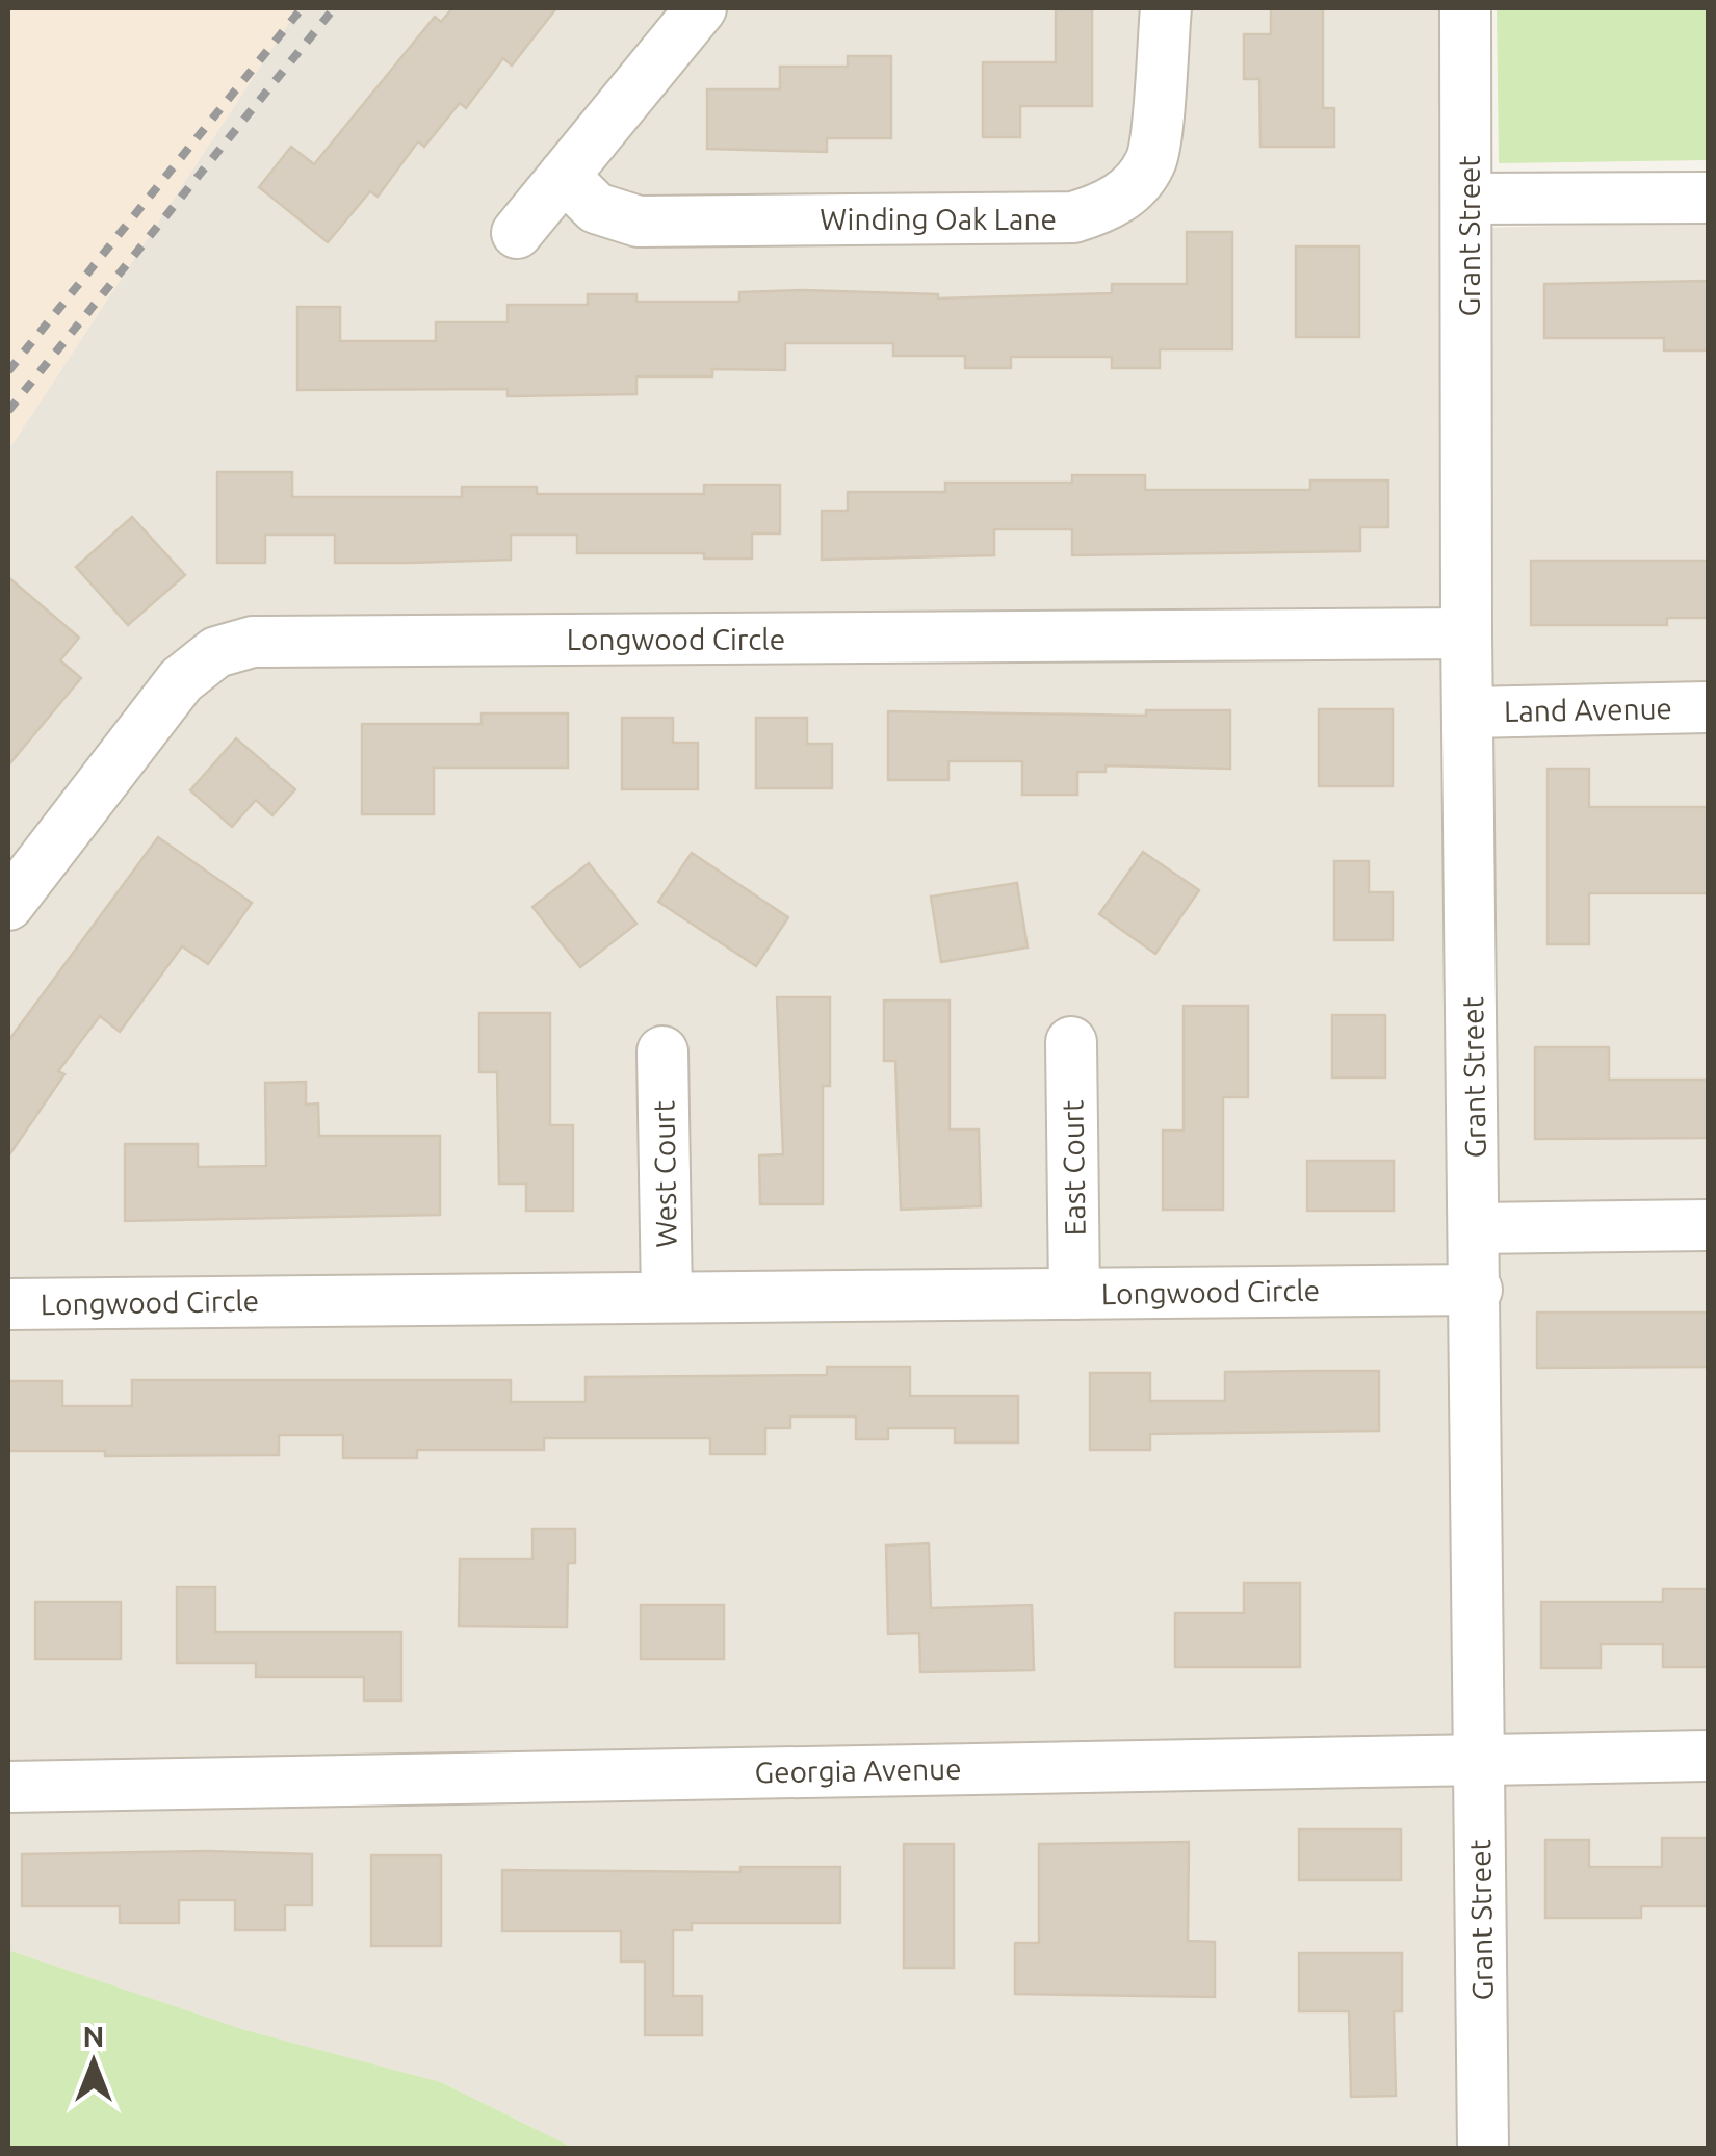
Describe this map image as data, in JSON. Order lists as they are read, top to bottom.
{
  "streets": {
    "street": [
      "Winding Oak Lane",
      "Grant Street",
      "Longwood Circle",
      "Land Avenue",
      "East Court",
      "West Court",
      "Georgia Avenue"
    ]
  },
  "crossings": [
    ["Grant Street", "Longwood Circle"],
    ["Grant Street", "Land Avenue"],
    ["Grant Street", "Georgia Avenue"],
    ["Longwood Circle", "East Court"],
    ["Longwood Circle", "West Court"]
  ],
  "north": "top"
}
